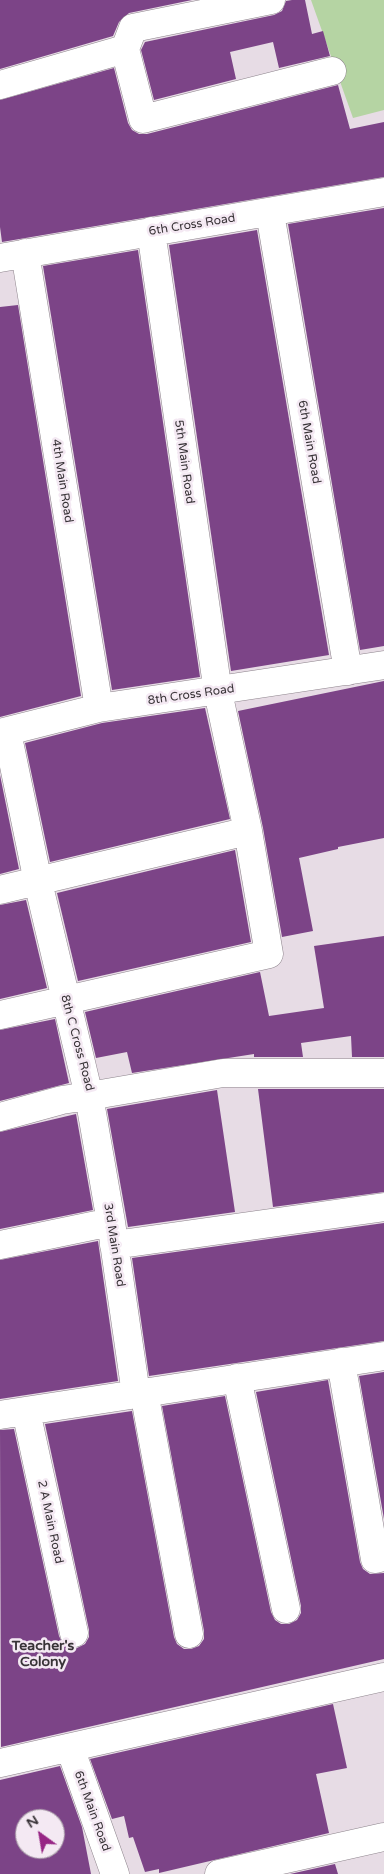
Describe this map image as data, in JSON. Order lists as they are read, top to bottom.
{
  "streets": {
    "street": [
      "6th Cross Road",
      "6th Main Road",
      "5th Main Road",
      "4th Main Road",
      "8th Cross Road",
      "8th C Cross Road",
      "3rd Main Road",
      "2 A Main Road"
    ]
  },
  "crossings": [
    ["6th Cross Road", "6th Main Road"],
    ["6th Cross Road", "5th Main Road"],
    ["6th Cross Road", "4th Main Road"],
    ["6th Main Road", "8th Cross Road"],
    ["5th Main Road", "8th Cross Road"],
    ["5th Main Road", "8th C Cross Road"],
    ["4th Main Road", "8th Cross Road"],
    ["8th Cross Road", "8th C Cross Road"],
    ["8th C Cross Road", "3rd Main Road"]
  ],
  "districts": ["Teacher's Colony"],
  "north": "top left"
}
